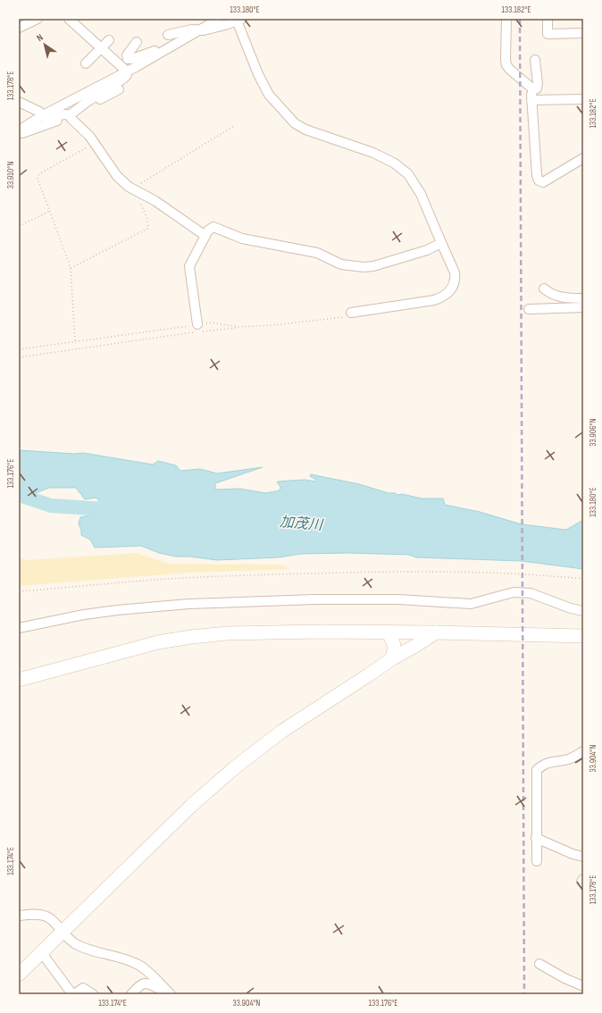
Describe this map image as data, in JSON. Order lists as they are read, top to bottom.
{
  "water": ["加茂川"],
  "north": "top left",
  "coordinates": [
    "133.180°E",
    "133.182°E",
    "133.178°E",
    "33.910°N",
    "33.906°N",
    "133.176°E",
    "33.904°N",
    "133.174°E"
  ]
}
